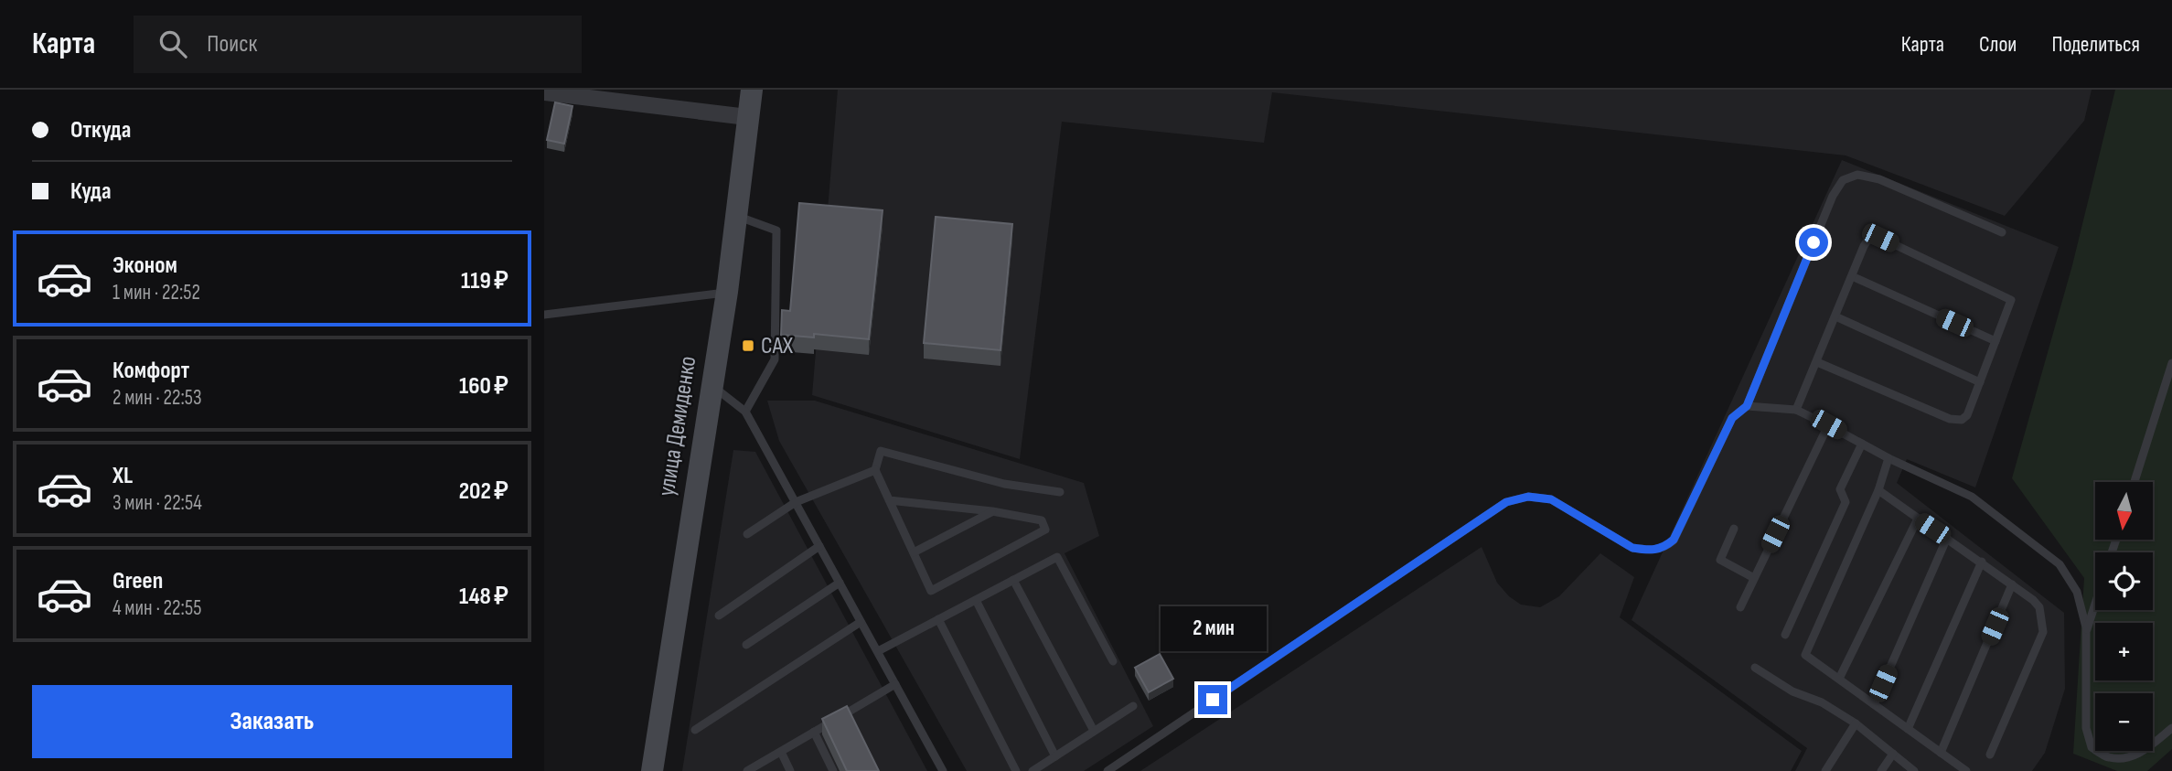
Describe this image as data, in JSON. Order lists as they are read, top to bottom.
{
  "streets": {
    "main road": ["улица Демиденко"]
  },
  "places": {
    "transit": ["САХ"]
  },
  "north": "bottom",
  "page": {
    "header": "Карта",
    "search": "Поиск",
    "nav": ["Карта", "Слои", "Поделиться"],
    "banner": ["Откуда", "Куда"],
    "list": [
      {
        "name": "Эконом",
        "note": "1 мин · 22:52",
        "value": "119 ₽"
      },
      {
        "name": "Комфорт",
        "note": "2 мин · 22:53",
        "value": "160 ₽"
      },
      {
        "name": "XL",
        "note": "3 мин · 22:54",
        "value": "202 ₽"
      },
      {
        "name": "Green",
        "note": "4 мин · 22:55",
        "value": "148 ₽"
      }
    ],
    "map_buttons": ["+", "−"],
    "bubble": "2 мин",
    "buttons": "Заказать"
  }
}
